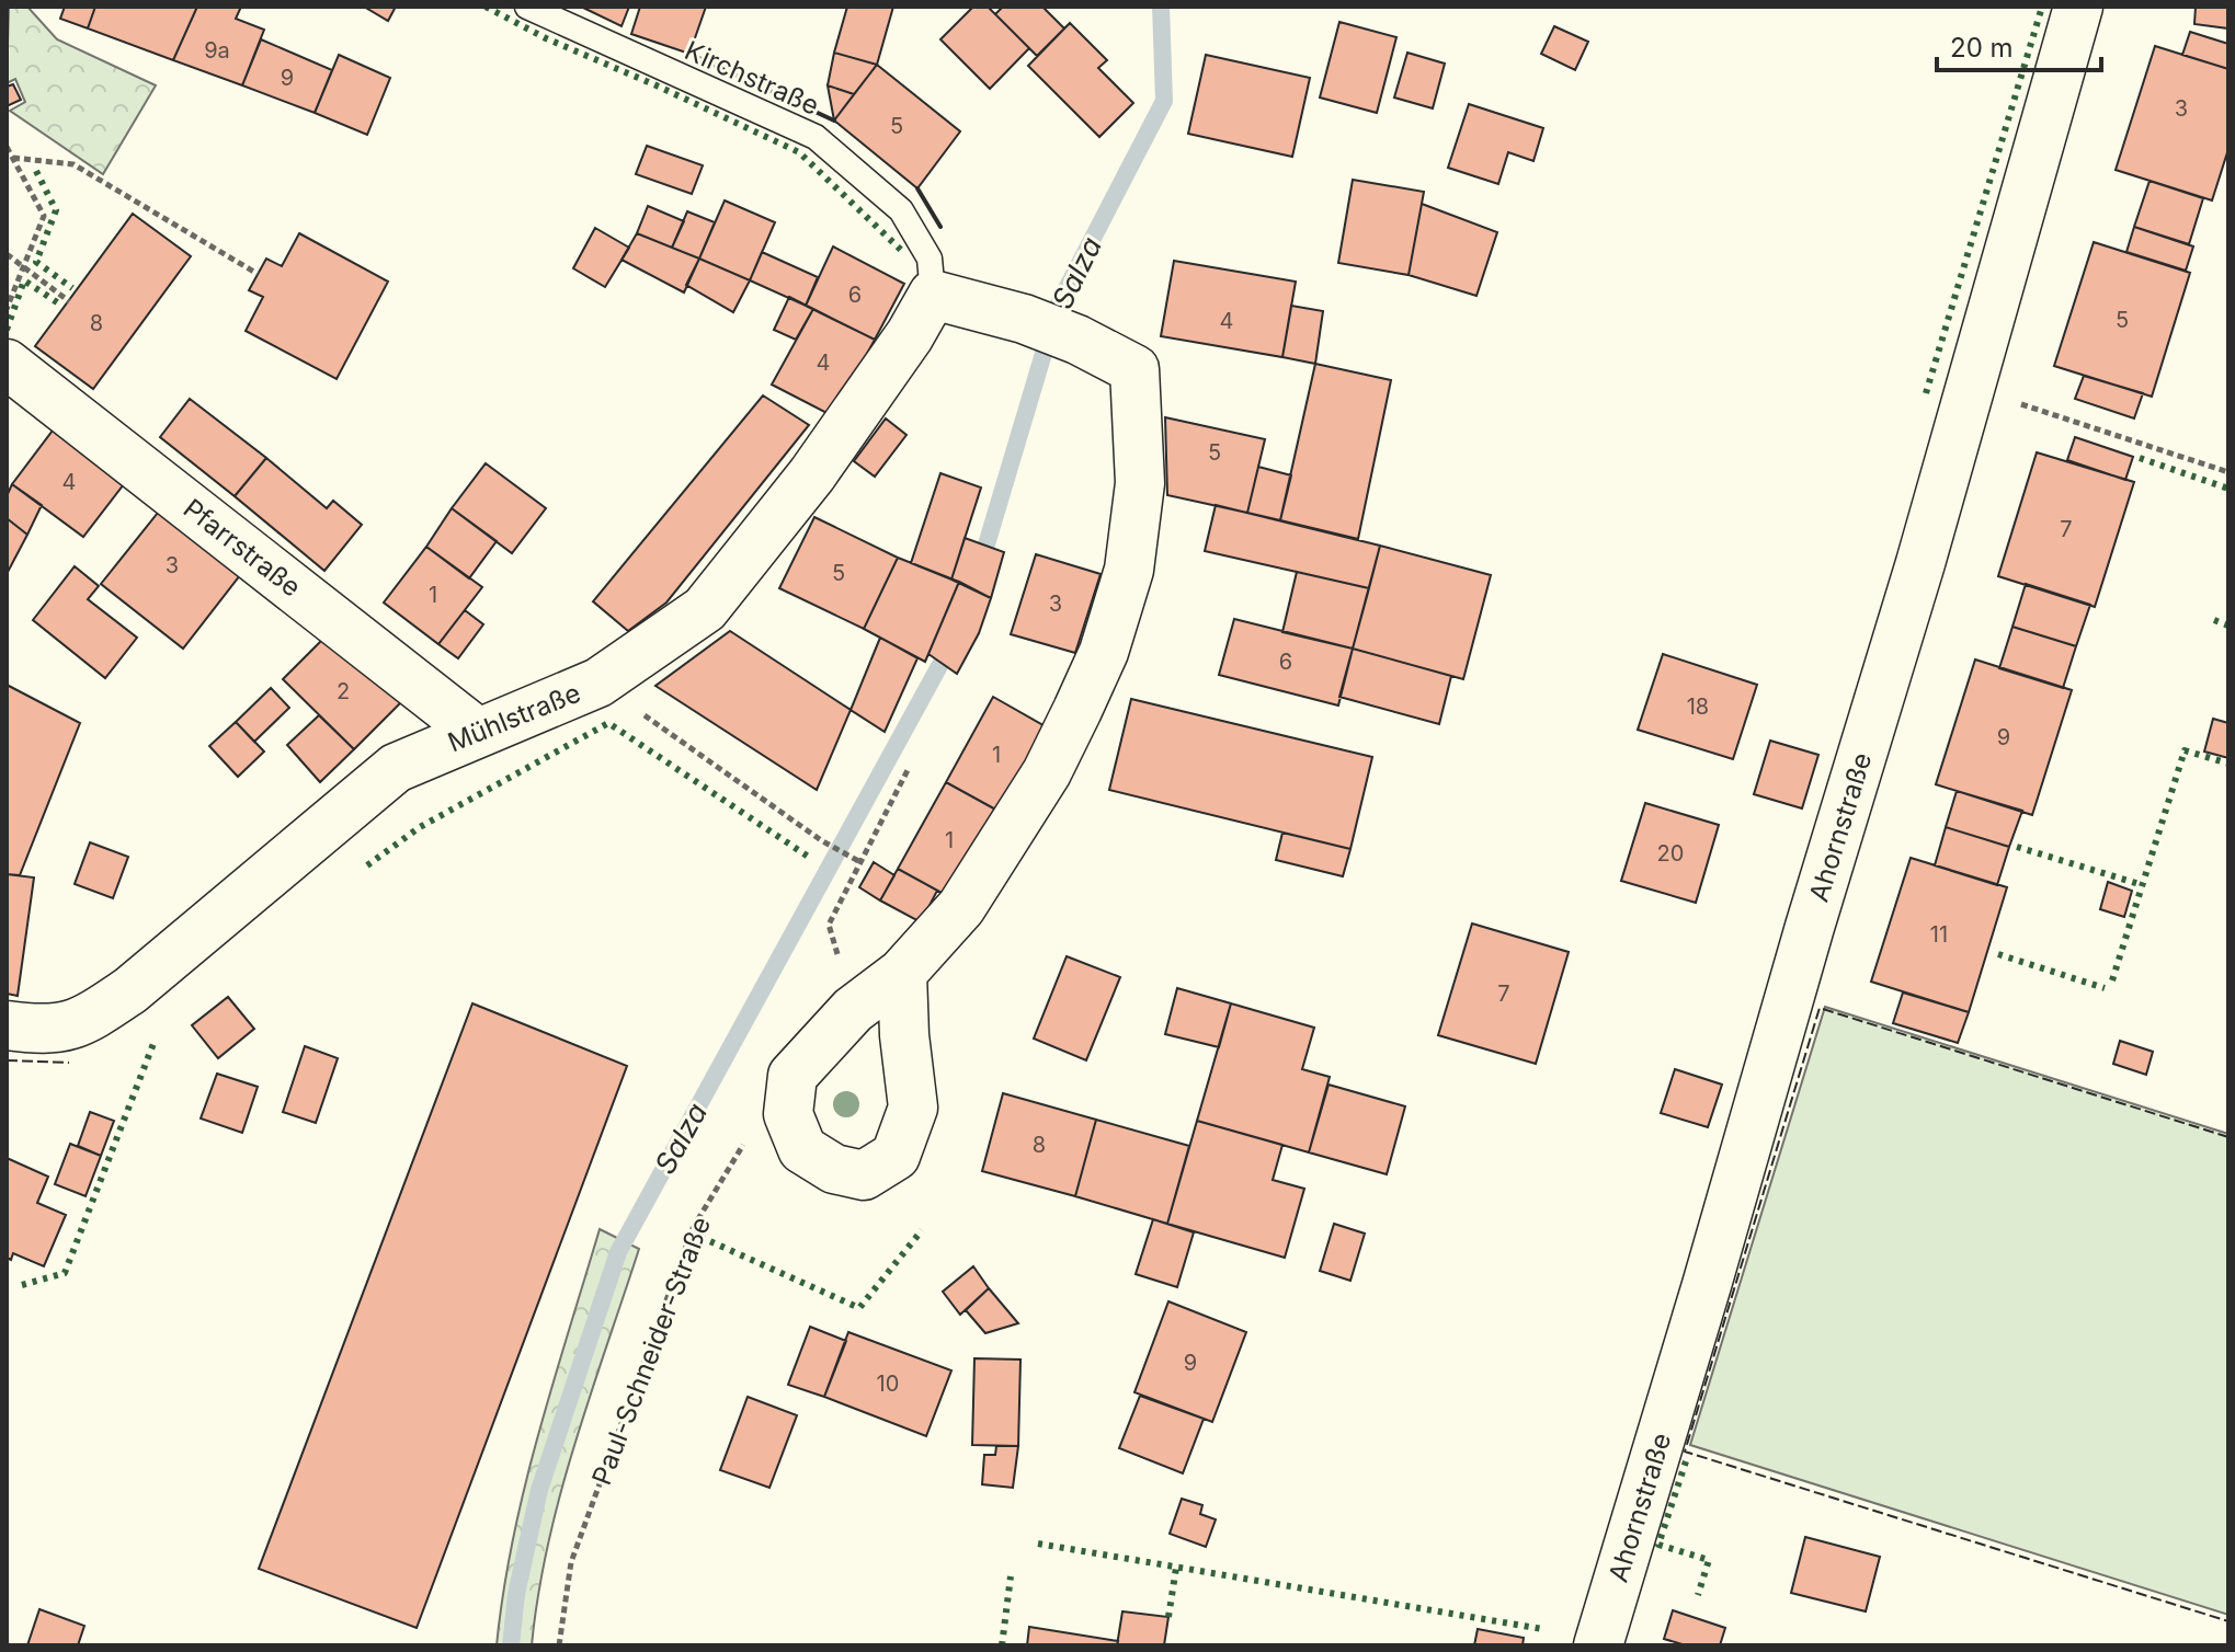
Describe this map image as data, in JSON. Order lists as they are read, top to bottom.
{
  "streets": {
    "street": ["Pfarrstraße", "Mühlstraße", "Ahornstraße"],
    "lane": ["Kirchstraße"],
    "path": ["Paul-Schneider-Straße"]
  },
  "crossings": [
    ["Kirchstraße", "Mühlstraße"],
    ["Pfarrstraße", "Mühlstraße"]
  ],
  "water": ["Salza"],
  "house_numbers": [
    "9a",
    "9",
    "3",
    "5",
    "6",
    "5",
    "4",
    "8",
    "4",
    "5",
    "4",
    "7",
    "3",
    "5",
    "1",
    "3",
    "6",
    "2",
    "18",
    "9",
    "1",
    "1",
    "20",
    "11",
    "7",
    "8",
    "9",
    "10"
  ],
  "scale_bar": "20 m"
}
